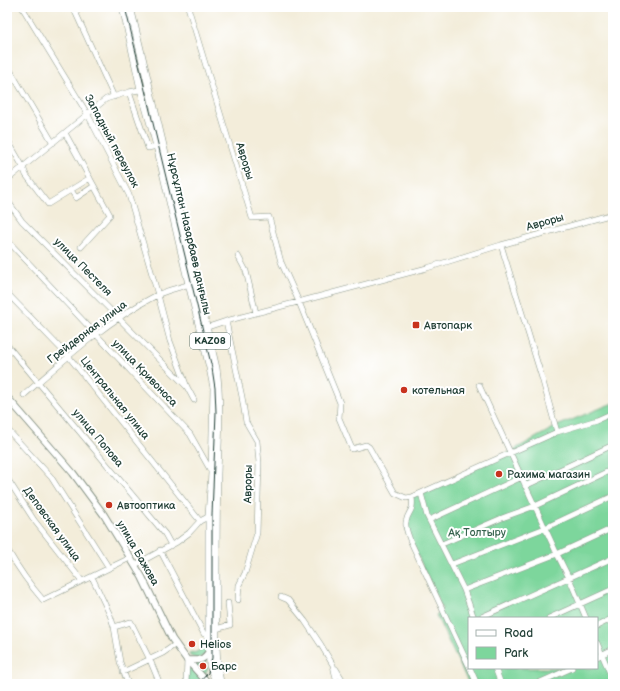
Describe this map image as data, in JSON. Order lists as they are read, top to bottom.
{
  "streets": {
    "highway": ["Нұрсұлтан Назарбаев даңғылы", "KAZ08"],
    "main road": ["улица Бажова"],
    "street": [
      "Западный переулок",
      "Авроры",
      "улица Пестеля",
      "Грейдерная улица",
      "улица Кривоноса",
      "Центральная улица",
      "улица Попова",
      "Деповская улица"
    ]
  },
  "crossings": [
    ["Западный переулок", "улица Пестеля"],
    ["Западный переулок", "Грейдерная улица"],
    ["Авроры", "Нұрсұлтан Назарбаев даңғылы"],
    ["Нұрсұлтан Назарбаев даңғылы", "Грейдерная улица"],
    ["Нұрсұлтан Назарбаев даңғылы", "улица Кривоноса"],
    ["улица Пестеля", "Грейдерная улица"],
    ["Грейдерная улица", "улица Кривоноса"],
    ["Грейдерная улица", "Центральная улица"],
    ["Грейдерная улица", "улица Попова"]
  ],
  "parks": ["Ақ Толтыру"],
  "places": {
    "transit": ["Автопарк"],
    "other": [
      "котельная",
      "Рахима магазин",
      "Автооптика",
      "Helios",
      "Барс"
    ]
  },
  "legend": ["Road", "Park"]
}
